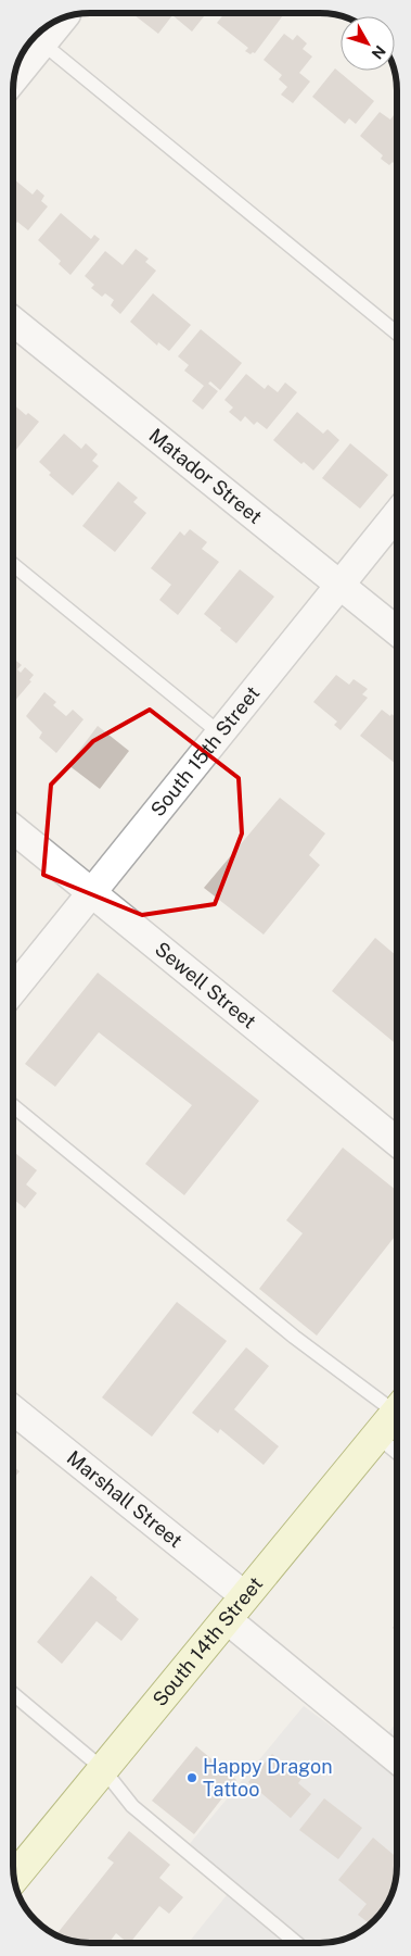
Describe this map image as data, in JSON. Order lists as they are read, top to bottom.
{
  "streets": {
    "main road": ["South 14th Street"],
    "street": [
      "Matador Street",
      "South 15th Street",
      "Sewell Street",
      "Marshall Street"
    ]
  },
  "crossings": [
    ["Matador Street", "South 15th Street"],
    ["South 15th Street", "Sewell Street"],
    ["Marshall Street", "South 14th Street"]
  ],
  "places": ["Happy Dragon Tattoo"],
  "north": "bottom right"
}
